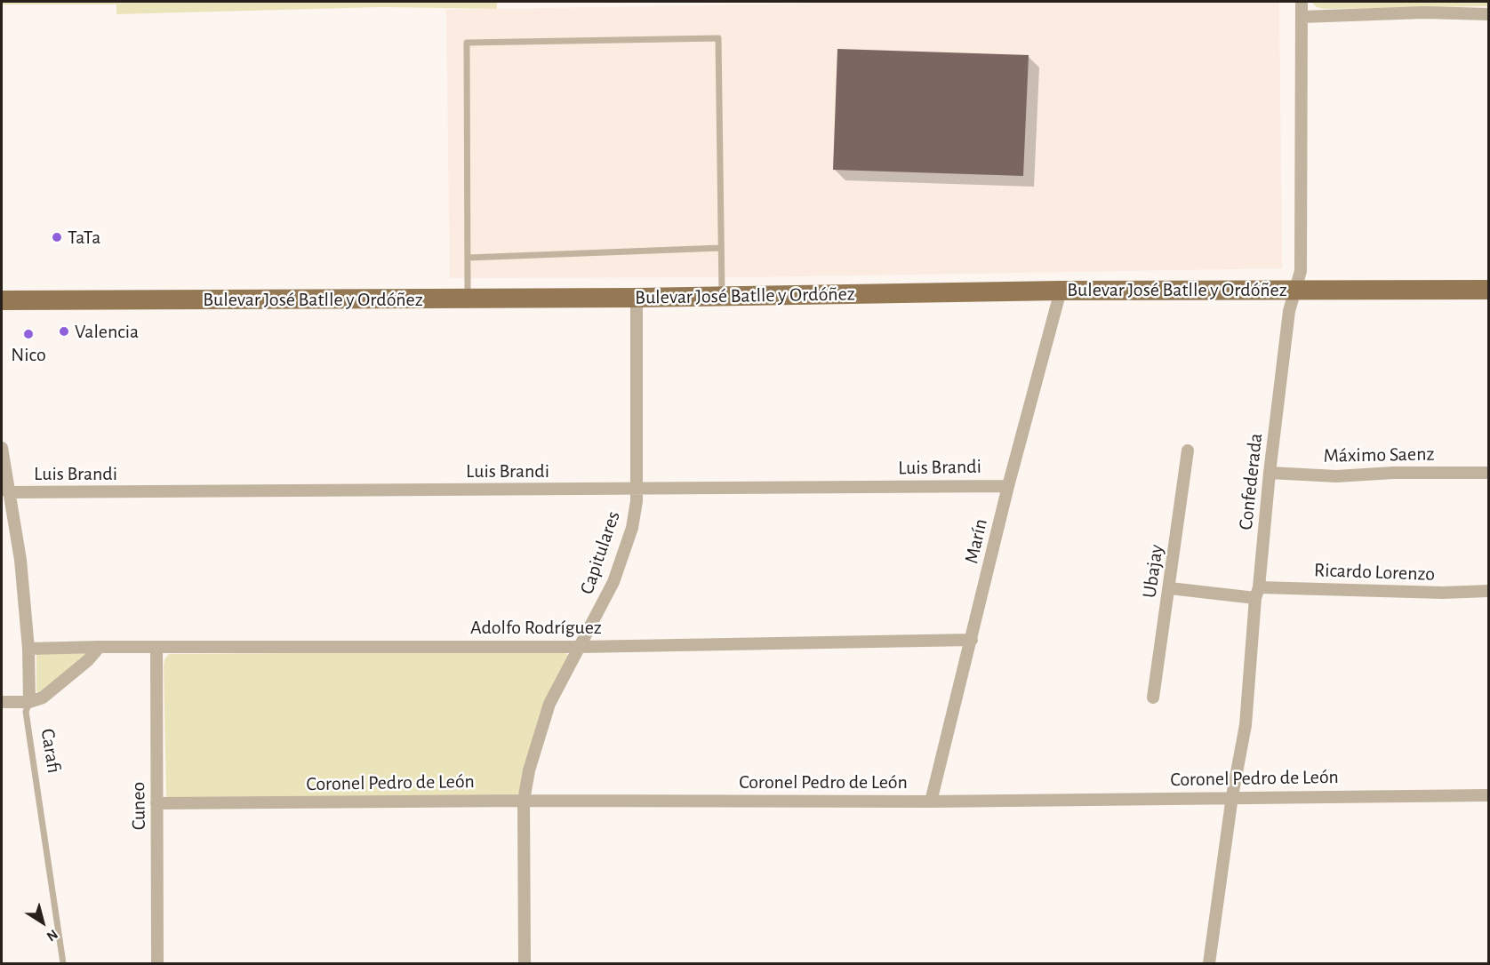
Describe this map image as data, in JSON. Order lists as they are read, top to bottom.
{
  "streets": {
    "main road": ["Bulevar José Batlle y Ordóñez"],
    "street": [
      "Máximo Saenz",
      "Luis Brandi",
      "Confederada",
      "Marín",
      "Capitulares",
      "Ubajay",
      "Ricardo Lorenzo",
      "Adolfo Rodríguez",
      "Carafi",
      "Coronel Pedro de León",
      "Cuneo"
    ]
  },
  "crossings": [
    ["Bulevar José Batlle y Ordóñez", "Confederada"],
    ["Bulevar José Batlle y Ordóñez", "Marín"],
    ["Bulevar José Batlle y Ordóñez", "Capitulares"],
    ["Máximo Saenz", "Confederada"],
    ["Luis Brandi", "Marín"],
    ["Luis Brandi", "Capitulares"],
    ["Luis Brandi", "Carafi"],
    ["Confederada", "Ricardo Lorenzo"],
    ["Confederada", "Coronel Pedro de León"],
    ["Marín", "Adolfo Rodríguez"],
    ["Marín", "Coronel Pedro de León"],
    ["Capitulares", "Adolfo Rodríguez"],
    ["Capitulares", "Coronel Pedro de León"],
    ["Ubajay", "Ricardo Lorenzo"],
    ["Adolfo Rodríguez", "Carafi"],
    ["Adolfo Rodríguez", "Cuneo"],
    ["Coronel Pedro de León", "Cuneo"]
  ],
  "places": ["TaTa", "Valencia", "Nico"],
  "north": "bottom right"
}
